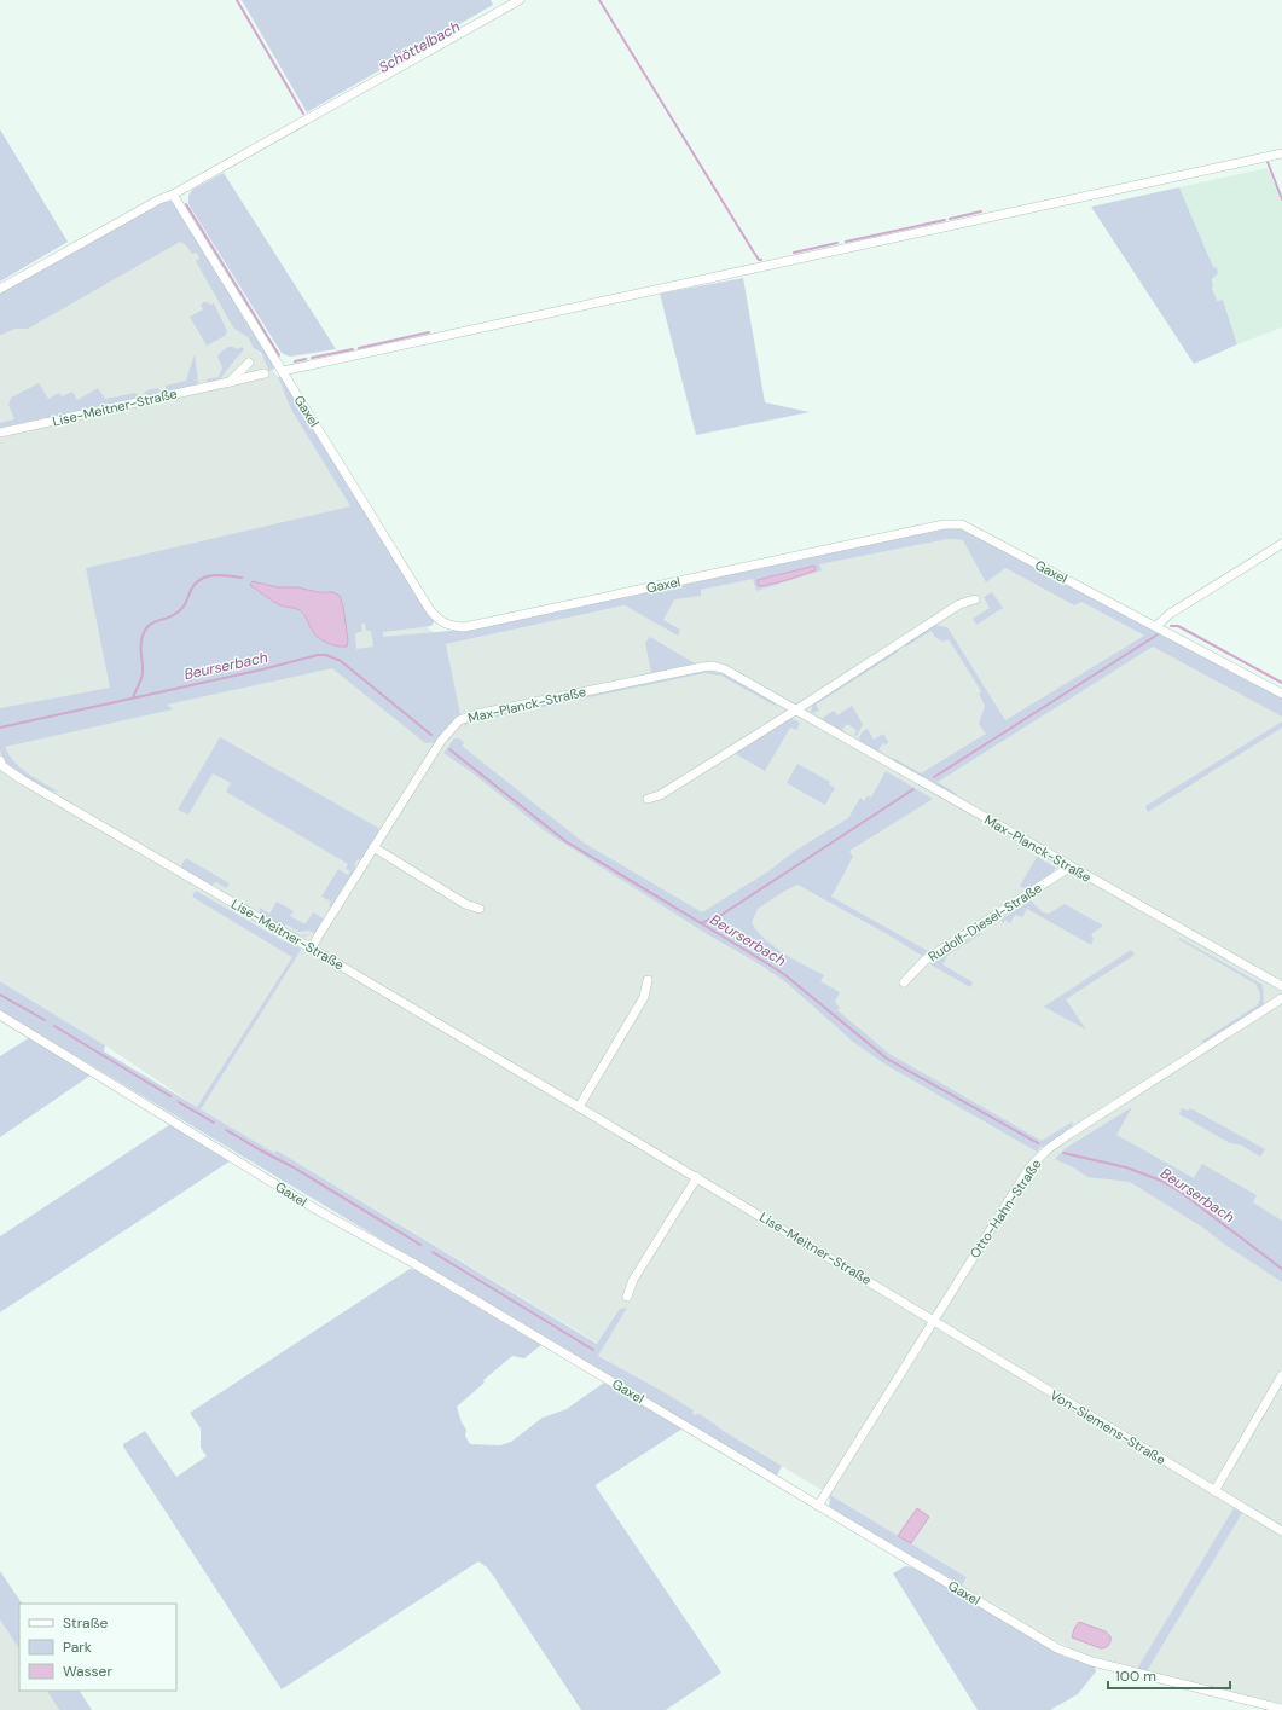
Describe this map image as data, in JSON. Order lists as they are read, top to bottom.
{
  "streets": {
    "street": [
      "Lise-Meitner-Straße",
      "Gaxel",
      "Max-Planck-Straße",
      "Rudolf-Diesel-Straße",
      "Otto-Hahn-Straße",
      "Von-Siemens-Straße"
    ]
  },
  "crossings": [
    ["Lise-Meitner-Straße", "Max-Planck-Straße"],
    ["Lise-Meitner-Straße", "Otto-Hahn-Straße"],
    ["Lise-Meitner-Straße", "Von-Siemens-Straße"],
    ["Gaxel", "Otto-Hahn-Straße"],
    ["Max-Planck-Straße", "Rudolf-Diesel-Straße"],
    ["Otto-Hahn-Straße", "Von-Siemens-Straße"]
  ],
  "water": ["Schöttelbach", "Beurserbach"],
  "legend": ["Straße", "Park", "Wasser"],
  "scale_bar": "100 m"
}
